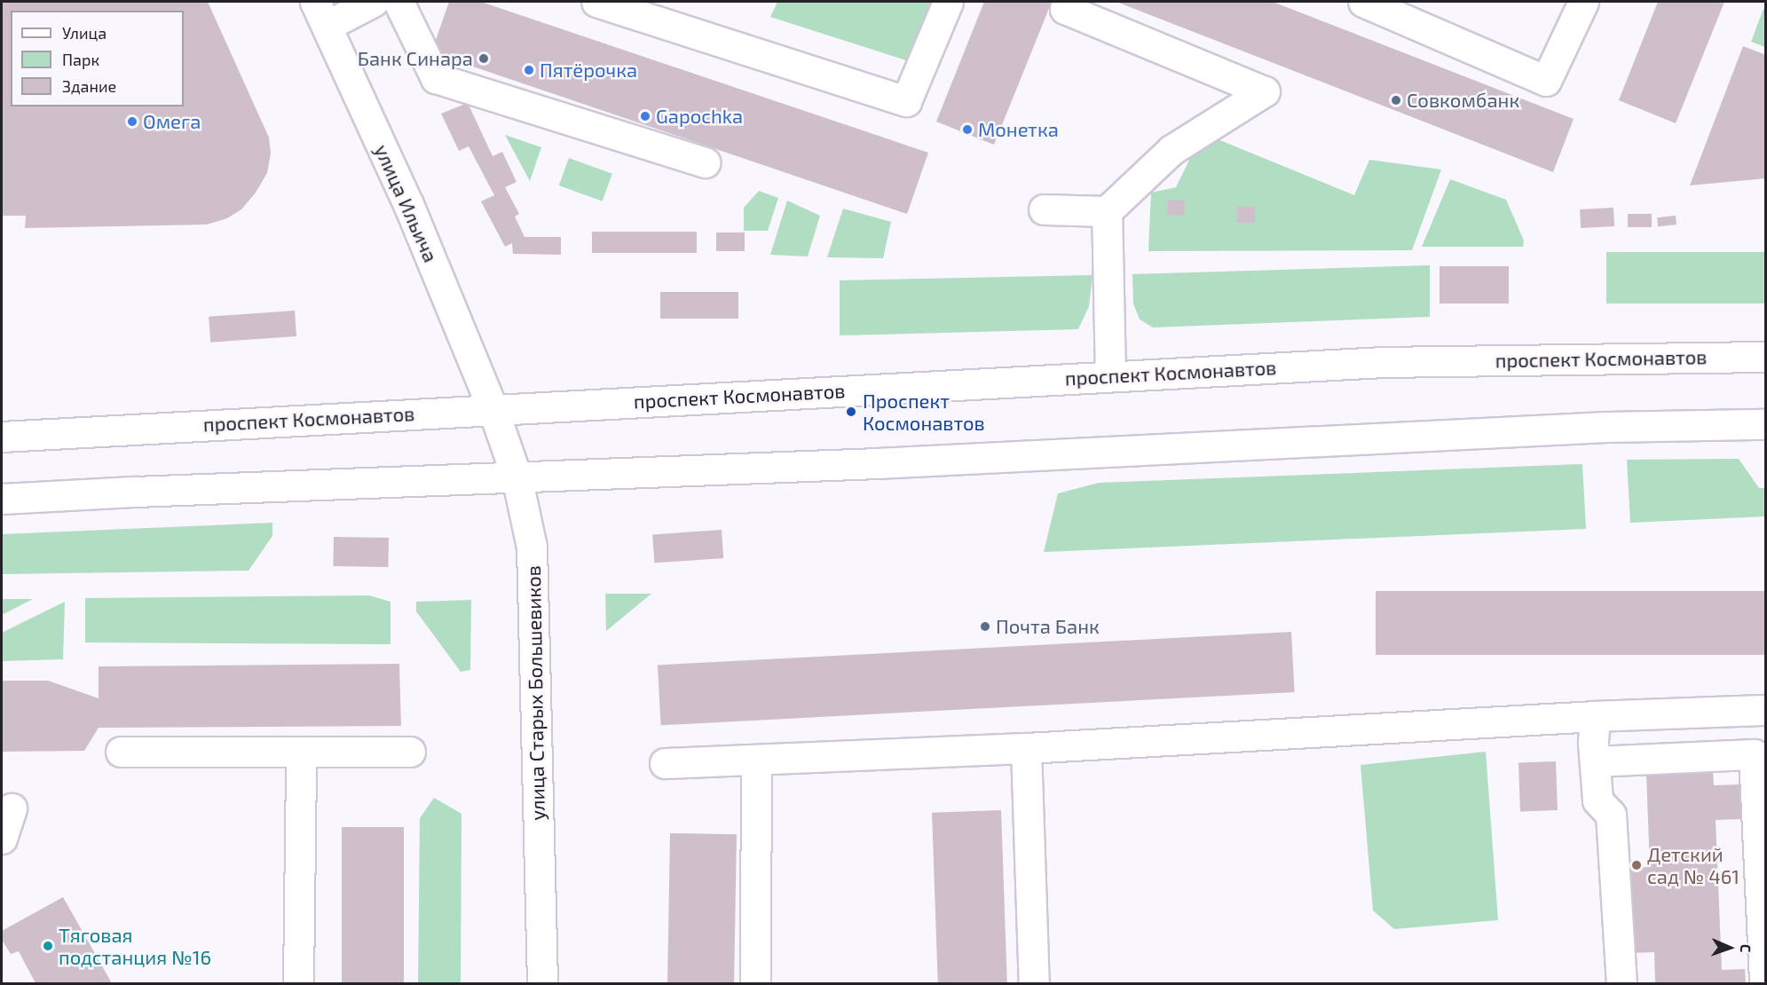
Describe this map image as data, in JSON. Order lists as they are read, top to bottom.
{
  "streets": {
    "main road": ["улица Ильича", "проспект Космонавтов", "улица Старых Большевиков"]
  },
  "crossings": [
    ["улица Ильича", "проспект Космонавтов"],
    ["улица Ильича", "улица Старых Большевиков"],
    ["проспект Космонавтов", "улица Старых Большевиков"]
  ],
  "places": [
    "Банк Синара",
    "Пятёрочка",
    "Совкомбанк",
    "Gapochka",
    "Омега",
    "Монетка",
    "Проспект Космонавтов",
    "Почта Банк",
    "Детский сад № 461",
    "Тяговая подстанция №16"
  ],
  "legend": ["Улица", "Парк", "Здание"],
  "north": "right"
}
